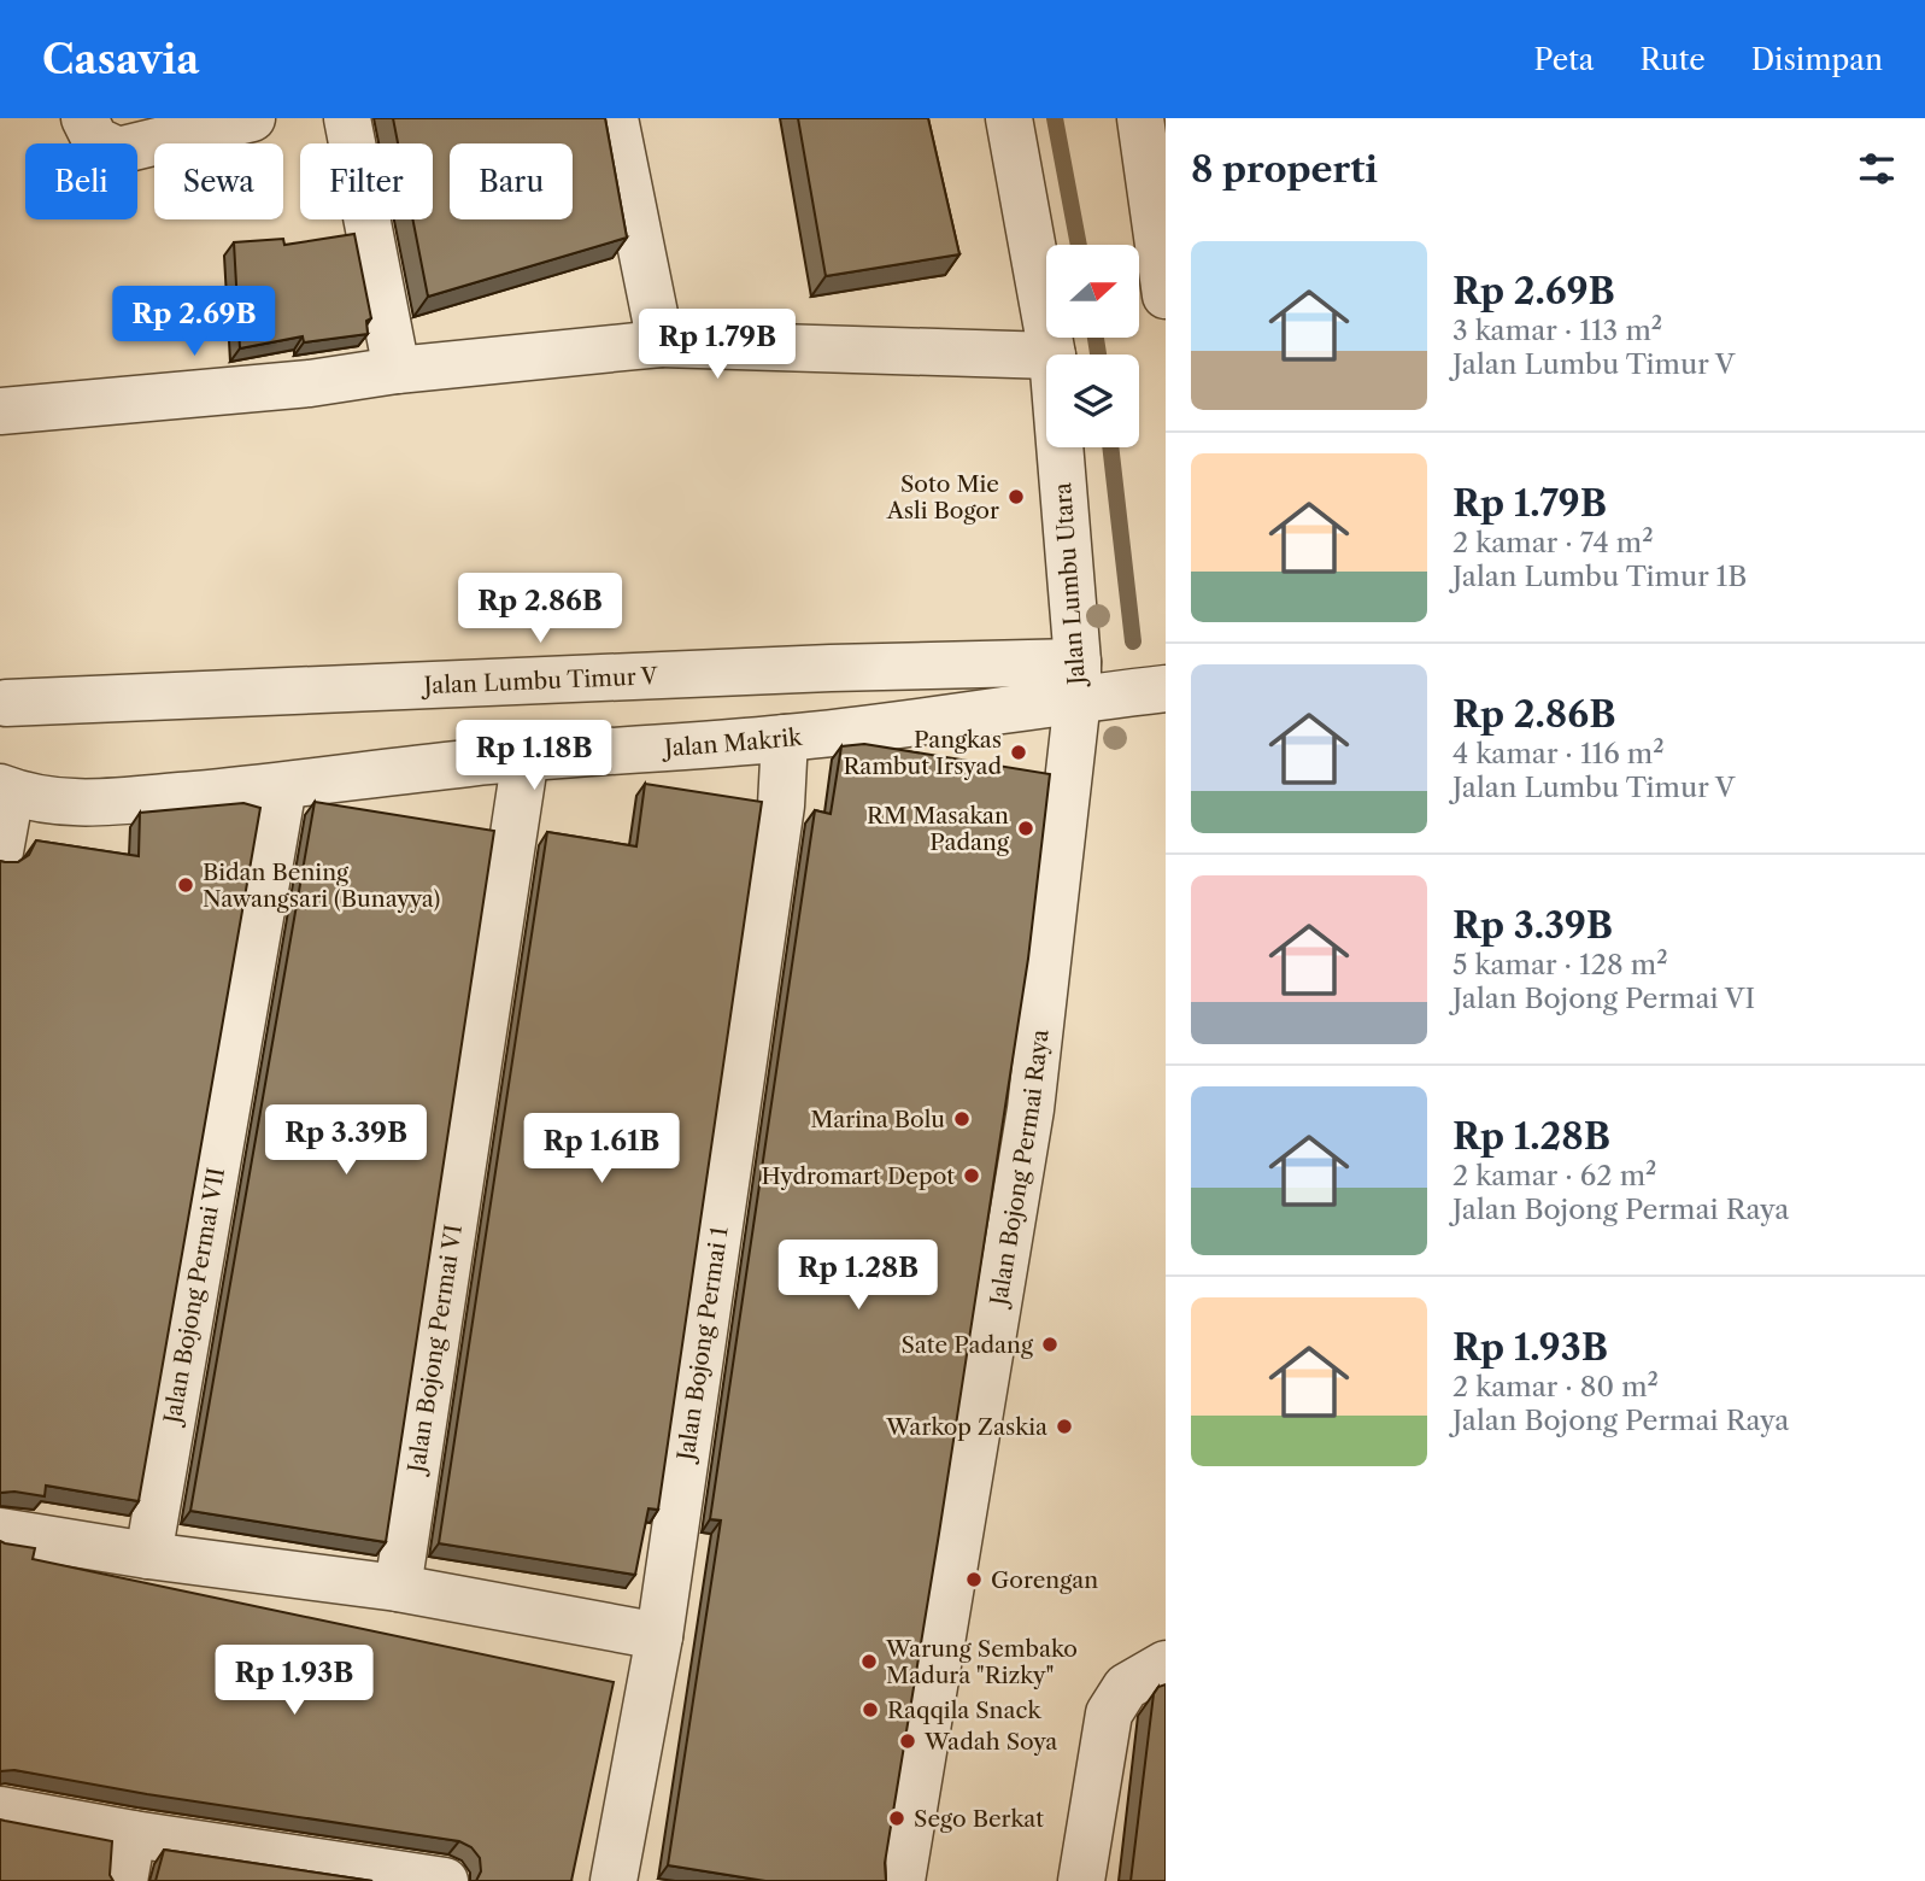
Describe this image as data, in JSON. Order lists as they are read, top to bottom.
{
  "streets": {
    "street": [
      "Jalan Lumbu Utara",
      "Jalan Lumbu Timur V",
      "Jalan Makrik",
      "Jalan Bojong Permai Raya",
      "Jalan Bojong Permai VII",
      "Jalan Bojong Permai 1",
      "Jalan Bojong Permai VI"
    ]
  },
  "crossings": [
    ["Jalan Lumbu Utara", "Jalan Lumbu Timur V"],
    ["Jalan Lumbu Utara", "Jalan Makrik"],
    ["Jalan Lumbu Utara", "Jalan Bojong Permai Raya"],
    ["Jalan Lumbu Timur V", "Jalan Makrik"],
    ["Jalan Lumbu Timur V", "Jalan Bojong Permai Raya"],
    ["Jalan Makrik", "Jalan Bojong Permai Raya"],
    ["Jalan Makrik", "Jalan Bojong Permai VII"],
    ["Jalan Makrik", "Jalan Bojong Permai 1"],
    ["Jalan Makrik", "Jalan Bojong Permai VI"]
  ],
  "places": [
    "Soto Mie Asli Bogor",
    "Pangkas Rambut Irsyad",
    "RM Masakan Padang",
    "Bidan Bening Nawangsari (Bunayya)",
    "Marina Bolu",
    "Hydromart Depot",
    "Sate Padang",
    "Warkop Zaskia",
    "Gorengan",
    "Warung Sembako Madura \"Rizky\"",
    "Raqqila Snack",
    "Wadah Soya",
    "Sego Berkat"
  ],
  "north": "right",
  "page": {
    "header": "Casavia",
    "nav": ["Peta", "Rute", "Disimpan"],
    "heading": "8 properti",
    "chip": [
      "Beli",
      "Sewa",
      "Filter",
      "Baru"
    ],
    "list": [
      {
        "name": "Rp 2.69B",
        "note": "3 kamar · 113 m² · Jalan Lumbu Timur V"
      },
      {
        "name": "Rp 1.79B",
        "note": "2 kamar · 74 m² · Jalan Lumbu Timur 1B"
      },
      {
        "name": "Rp 2.86B",
        "note": "4 kamar · 116 m² · Jalan Lumbu Timur V"
      },
      {
        "name": "Rp 3.39B",
        "note": "5 kamar · 128 m² · Jalan Bojong Permai VI"
      },
      {
        "name": "Rp 1.28B",
        "note": "2 kamar · 62 m² · Jalan Bojong Permai Raya"
      },
      {
        "name": "Rp 1.93B",
        "note": "2 kamar · 80 m² · Jalan Bojong Permai Raya"
      }
    ],
    "price": [
      "Rp 2.69B",
      "Rp 1.79B",
      "Rp 2.86B",
      "Rp 1.18B",
      "Rp 3.39B",
      "Rp 1.61B",
      "Rp 1.28B",
      "Rp 1.93B"
    ]
  }
}
